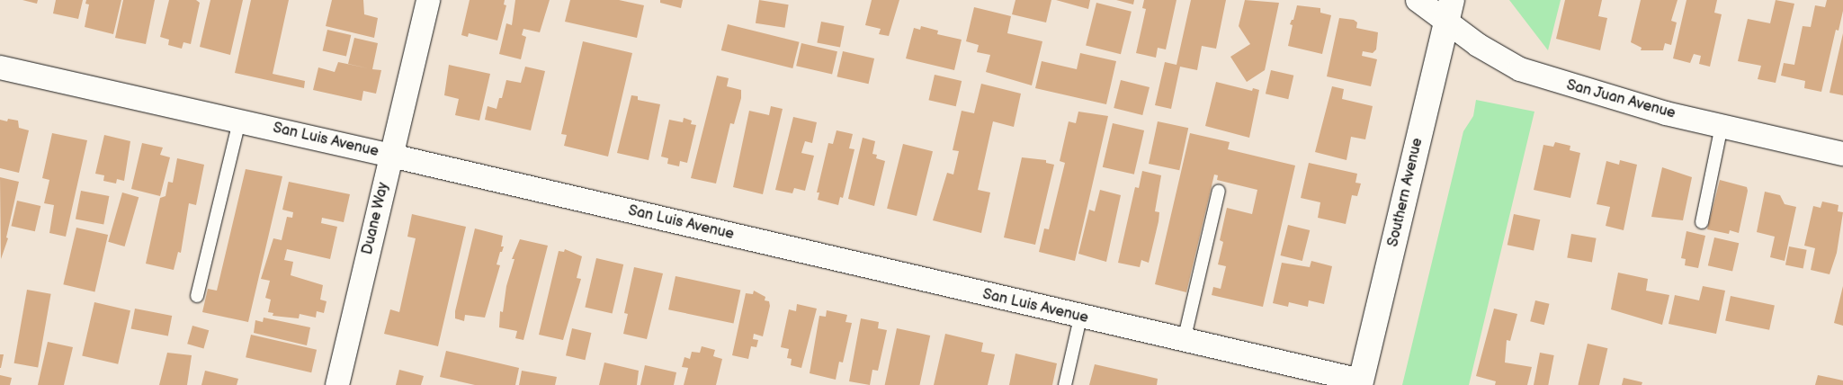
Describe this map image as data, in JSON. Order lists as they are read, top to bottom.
{
  "streets": {
    "street": [
      "San Juan Avenue",
      "San Luis Avenue",
      "Southern Avenue",
      "Duane Way"
    ]
  },
  "crossings": [
    ["San Juan Avenue", "Southern Avenue"],
    ["San Luis Avenue", "Southern Avenue"],
    ["San Luis Avenue", "Duane Way"]
  ]
}
